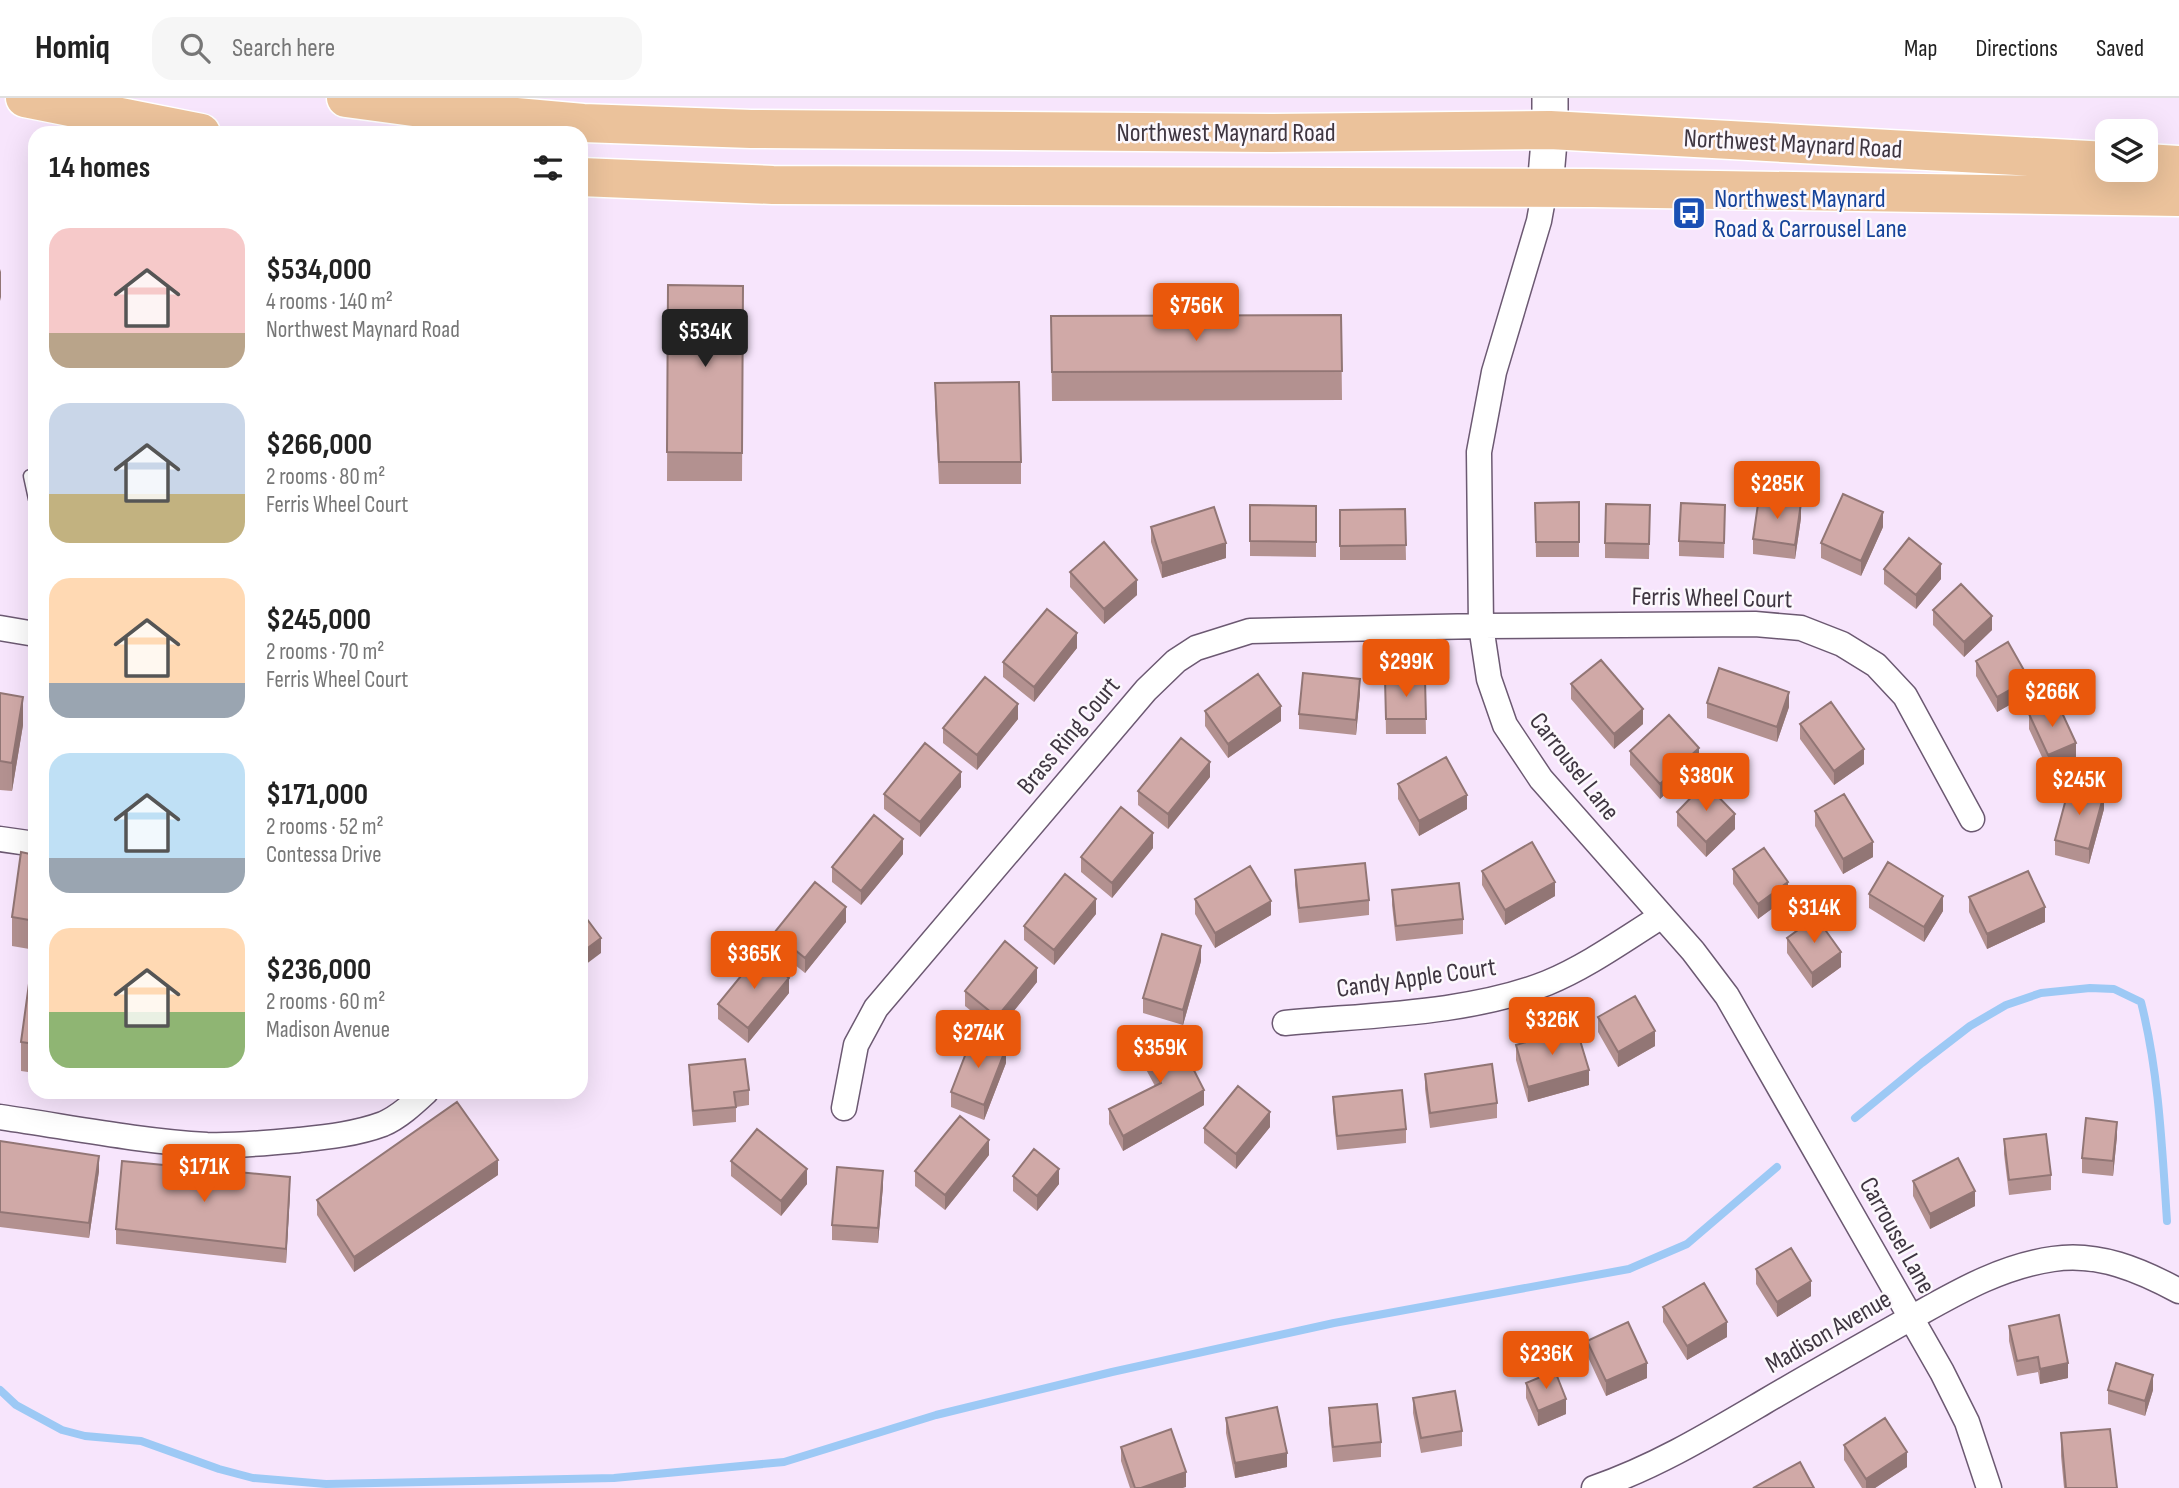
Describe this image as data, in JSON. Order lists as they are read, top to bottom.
{
  "streets": {
    "main road": ["Northwest Maynard Road"],
    "street": [
      "Ferris Wheel Court",
      "Brass Ring Court",
      "Carrousel Lane",
      "Candy Apple Court",
      "Madison Avenue"
    ]
  },
  "crossings": [
    ["Northwest Maynard Road", "Carrousel Lane"],
    ["Ferris Wheel Court", "Brass Ring Court"],
    ["Ferris Wheel Court", "Carrousel Lane"],
    ["Brass Ring Court", "Carrousel Lane"],
    ["Carrousel Lane", "Candy Apple Court"],
    ["Carrousel Lane", "Madison Avenue"]
  ],
  "places": {
    "bus stop": ["Northwest Maynard Road & Carrousel Lane"]
  },
  "page": {
    "header": "Homiq",
    "search": "Search here",
    "nav": ["Map", "Directions", "Saved"],
    "heading": "14 homes",
    "list": [
      {
        "name": "$534,000",
        "note": "4 rooms · 140 m² · Northwest Maynard Road"
      },
      {
        "name": "$266,000",
        "note": "2 rooms · 80 m² · Ferris Wheel Court"
      },
      {
        "name": "$245,000",
        "note": "2 rooms · 70 m² · Ferris Wheel Court"
      },
      {
        "name": "$171,000",
        "note": "2 rooms · 52 m² · Contessa Drive"
      },
      {
        "name": "$236,000",
        "note": "2 rooms · 60 m² · Madison Avenue"
      }
    ],
    "price": [
      "$756K",
      "$534K",
      "$285K",
      "$299K",
      "$266K",
      "$380K",
      "$245K",
      "$314K",
      "$365K",
      "$326K",
      "$274K",
      "$359K",
      "$171K",
      "$236K"
    ]
  }
}
